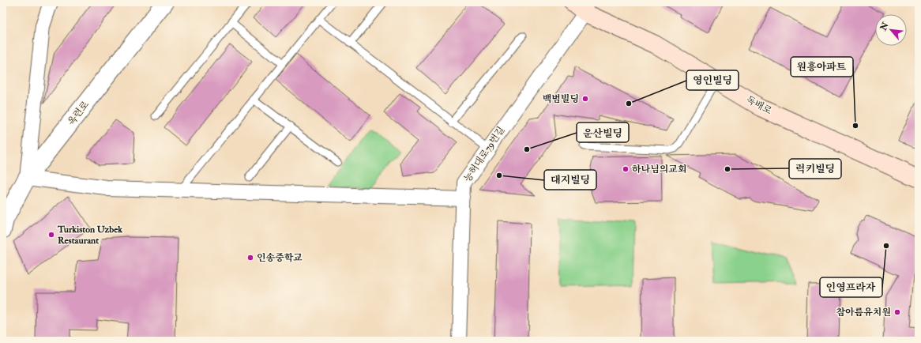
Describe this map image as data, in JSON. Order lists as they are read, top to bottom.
{
  "streets": {
    "main road": ["독배로"],
    "street": ["옥련로", "능허대로79번길"]
  },
  "crossings": [
    ["독배로", "능허대로79번길"]
  ],
  "places": [
    "백범빌딩",
    "영인빌딩",
    "원흥아파트",
    "운산빌딩",
    "하나님의교회",
    "럭키빌딩",
    "대지빌딩",
    "Turkiston Uzbek Restaurant",
    "인영프라자",
    "인송중학교",
    "참아름유치원"
  ],
  "north": "top left"
}
